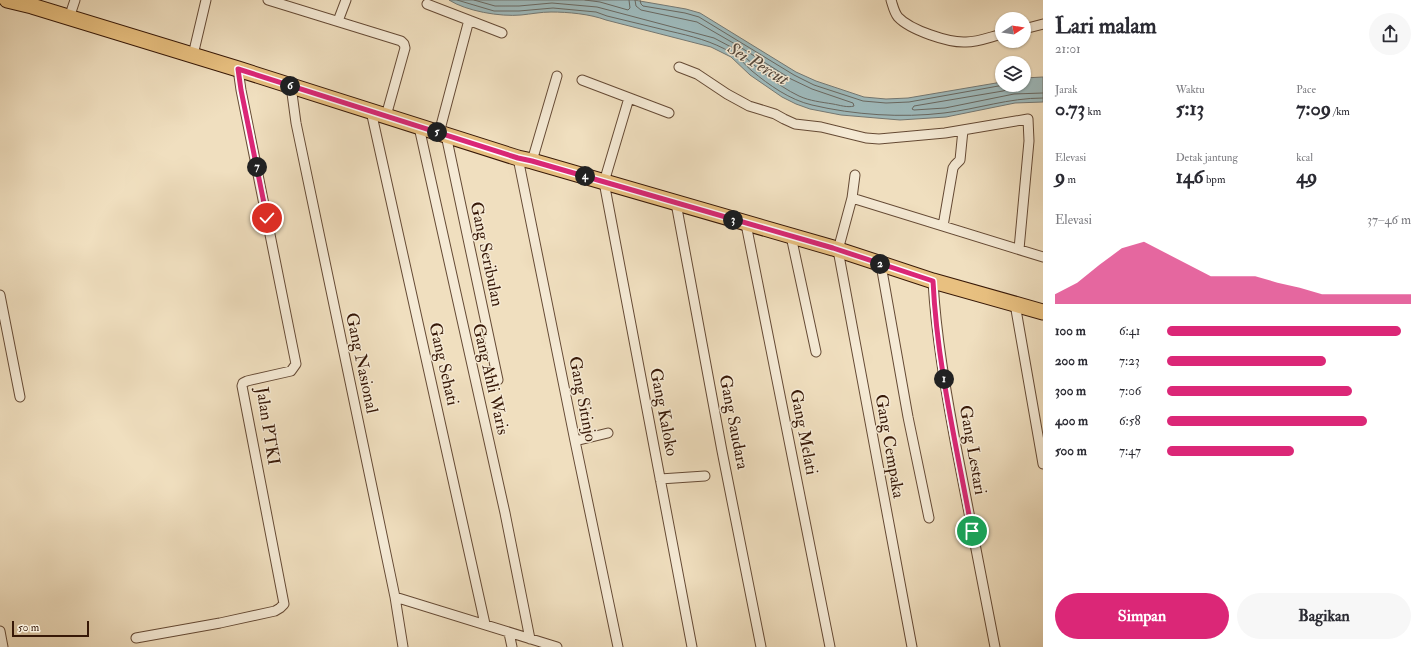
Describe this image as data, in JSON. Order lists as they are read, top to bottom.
{
  "streets": {
    "street": [
      "Gang Seribulan",
      "Gang Nasional",
      "Gang Sehati",
      "Gang Ahli Waris",
      "Gang Sitinjo",
      "Gang Kaloko",
      "Gang Saudara",
      "Jalan PTKI",
      "Gang Melati",
      "Gang Cempaka",
      "Gang Lestari"
    ]
  },
  "water": ["Sei Percut"],
  "scale_bar": "50 m",
  "north": "right",
  "page": {
    "heading": ["Lari malam", "21:01"],
    "stats": [
      ["Jarak", "0.73 km"],
      ["Waktu", "5:13"],
      ["Pace", "7:09 /km"],
      ["Elevasi", "9 m"],
      ["Detak jantung", "146 bpm"],
      ["kcal", "49"]
    ],
    "pins": [
      "6",
      "5",
      "7",
      "4",
      "3",
      "2",
      "1"
    ],
    "chart": ["Elevasi", "37–46 m"],
    "list": [
      {
        "name": "100 m",
        "note": "6:41"
      },
      {
        "name": "200 m",
        "note": "7:23"
      },
      {
        "name": "300 m",
        "note": "7:06"
      },
      {
        "name": "400 m",
        "note": "6:58"
      },
      {
        "name": "500 m",
        "note": "7:47"
      }
    ],
    "buttons": ["Simpan", "Bagikan"],
    "scale": "50 m"
  }
}
